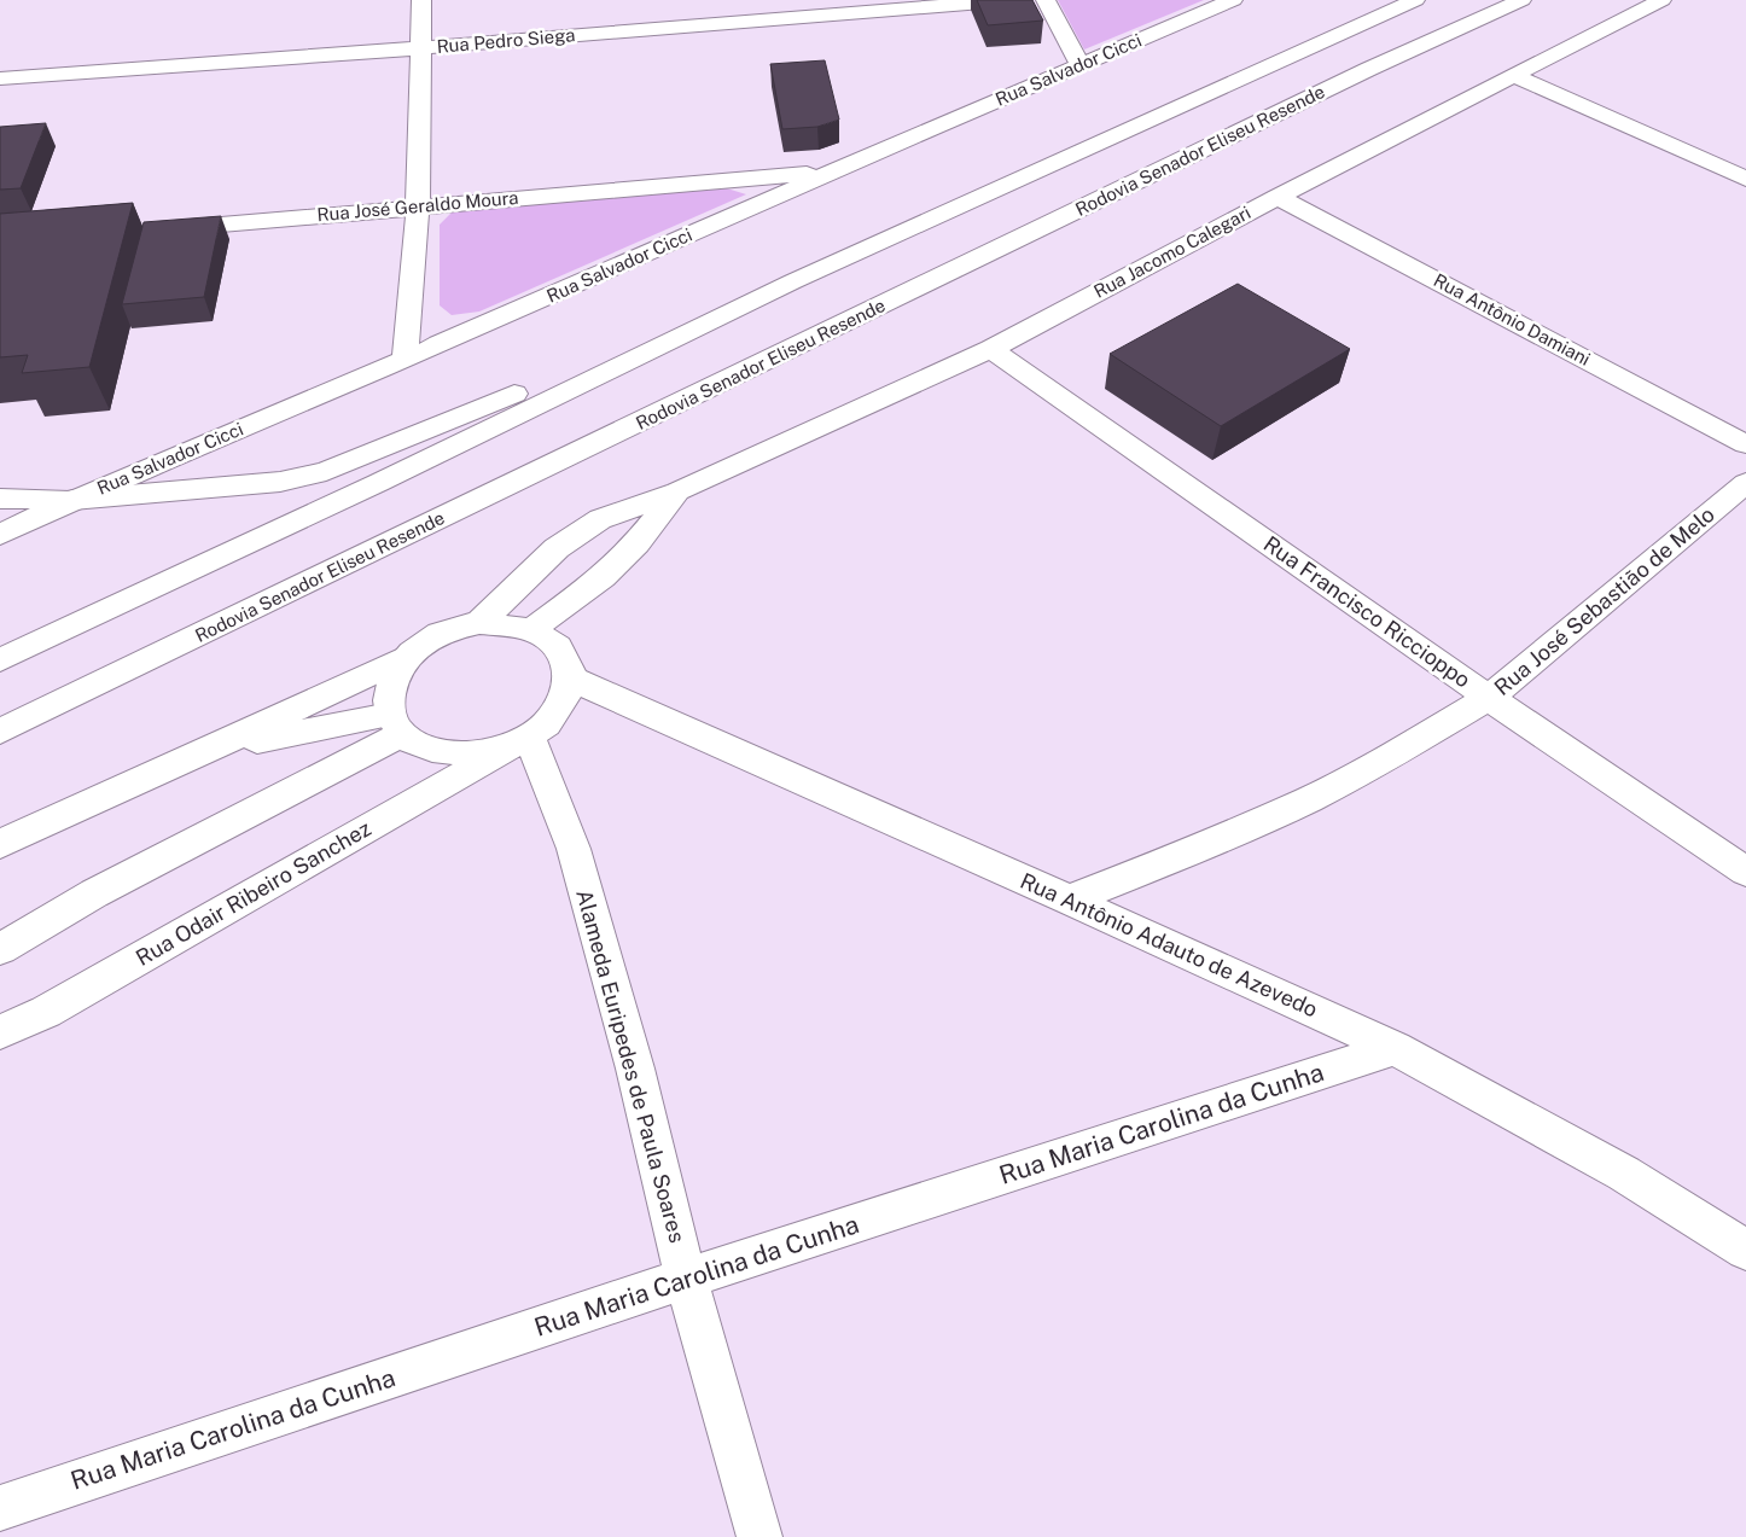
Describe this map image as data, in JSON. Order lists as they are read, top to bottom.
{
  "streets": {
    "main road": [
      "Rua Pedro Siega",
      "Rua Salvador Cicci",
      "Rodovia Senador Eliseu Resende",
      "Rua José Geraldo Moura",
      "Rua Jacomo Calegari",
      "Rua Antônio Damiani",
      "Rua José Sebastião de Melo",
      "Rua Francisco Riccioppo",
      "Rua Odair Ribeiro Sanchez",
      "Rua Antônio Adauto de Azevedo",
      "Alameda Euripedes de Paula Soares",
      "Rua Maria Carolina da Cunha"
    ]
  },
  "crossings": [
    ["Rua Salvador Cicci", "Rua José Geraldo Moura"],
    ["Rua Jacomo Calegari", "Rua Antônio Damiani"],
    ["Rua Jacomo Calegari", "Rua Francisco Riccioppo"],
    ["Rua Jacomo Calegari", "Rua Odair Ribeiro Sanchez"],
    ["Rua Jacomo Calegari", "Rua Antônio Adauto de Azevedo"],
    ["Rua Jacomo Calegari", "Alameda Euripedes de Paula Soares"],
    ["Rua José Sebastião de Melo", "Rua Francisco Riccioppo"],
    ["Rua José Sebastião de Melo", "Rua Antônio Adauto de Azevedo"],
    ["Rua Odair Ribeiro Sanchez", "Rua Antônio Adauto de Azevedo"],
    ["Rua Odair Ribeiro Sanchez", "Alameda Euripedes de Paula Soares"],
    ["Rua Antônio Adauto de Azevedo", "Alameda Euripedes de Paula Soares"],
    ["Rua Antônio Adauto de Azevedo", "Rua Maria Carolina da Cunha"],
    ["Alameda Euripedes de Paula Soares", "Rua Maria Carolina da Cunha"]
  ]
}
